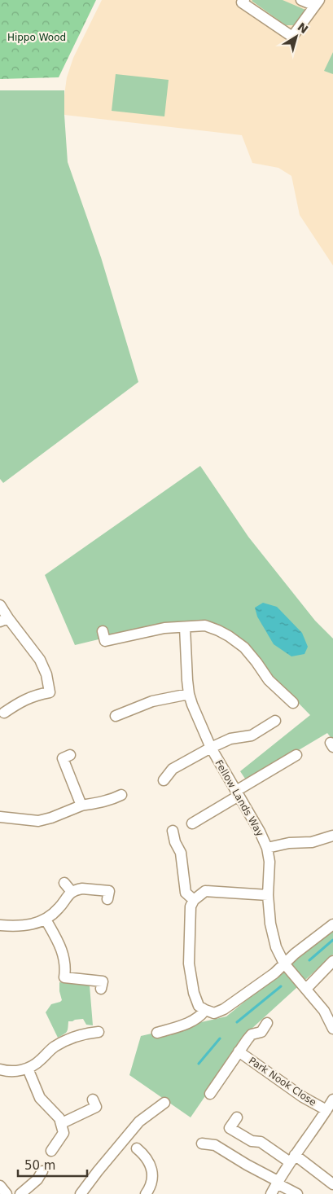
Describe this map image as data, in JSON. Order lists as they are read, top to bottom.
{
  "streets": {
    "street": ["Fellow Lands Way", "Park Nook Close"]
  },
  "parks": ["Hippo Wood"],
  "scale_bar": "50 m",
  "north": "top right"
}
